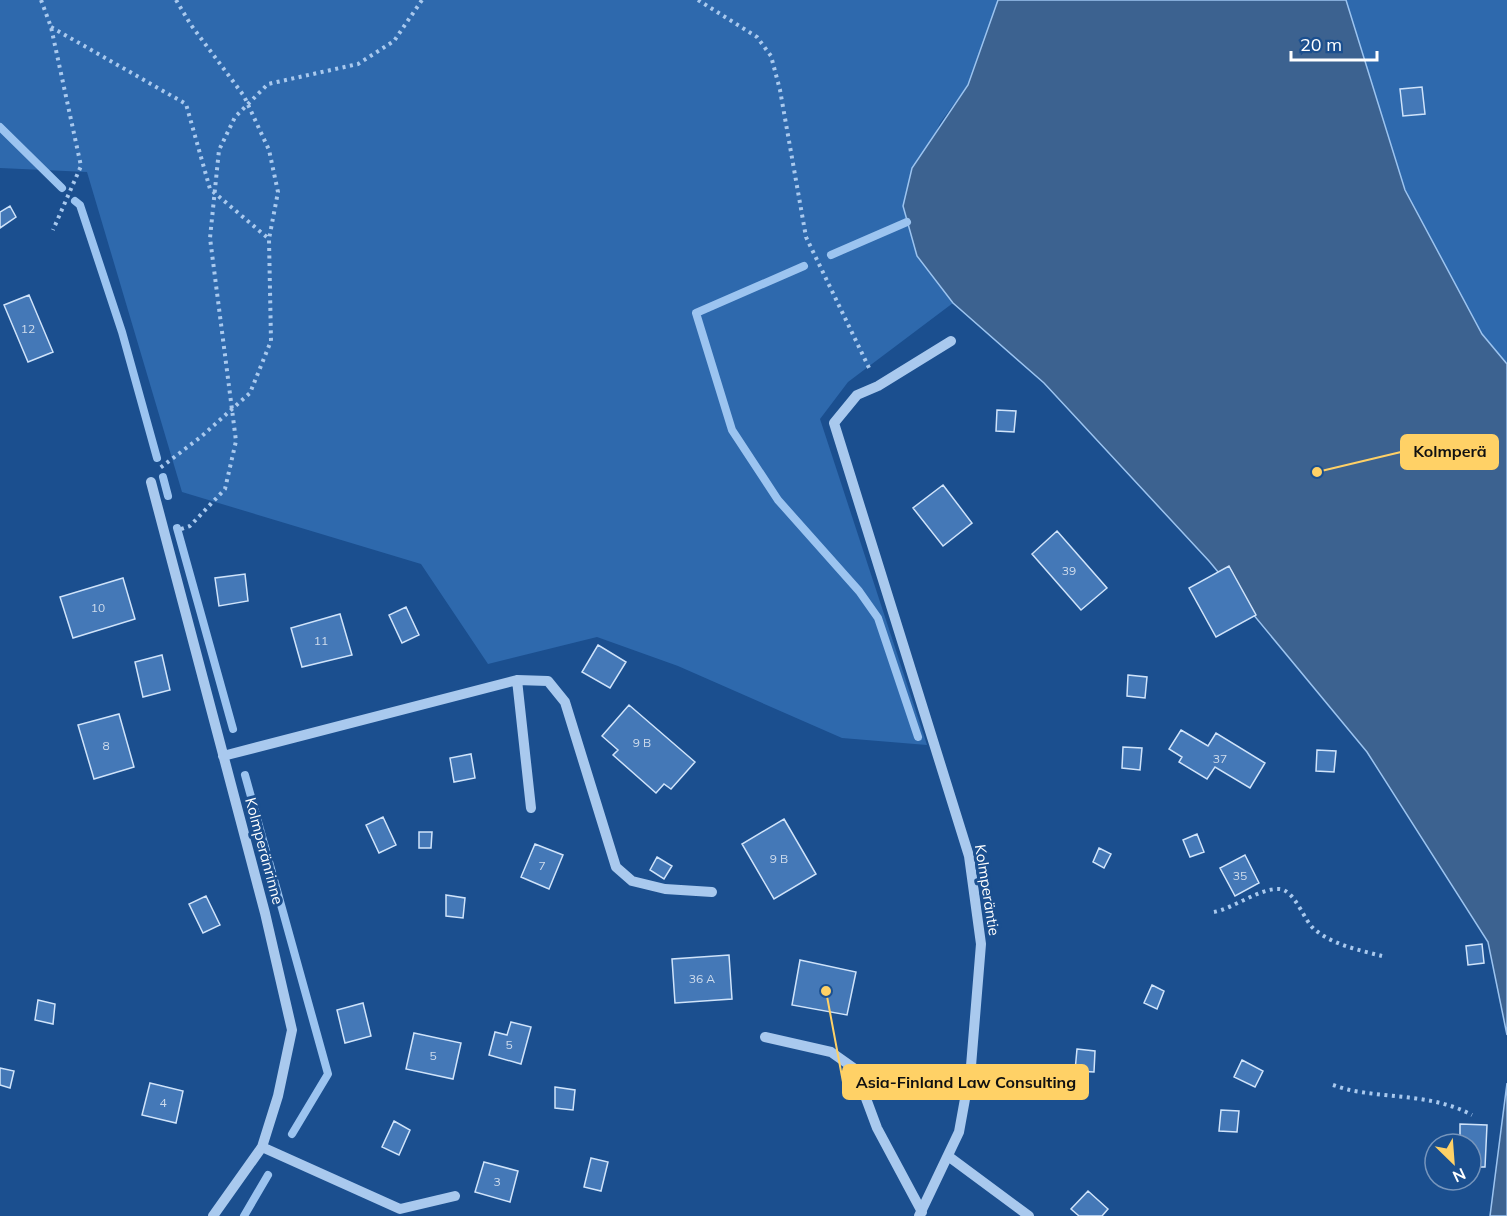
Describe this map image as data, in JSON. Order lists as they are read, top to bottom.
{
  "streets": {
    "street": ["Kolmperänrinne", "Kolmperäntie"]
  },
  "places": ["Kolmperä", "Asia-Finland Law Consulting"],
  "house_numbers": [
    "12",
    "39",
    "10",
    "11",
    "9 B",
    "8",
    "37",
    "9 B",
    "7",
    "35",
    "36 A",
    "5",
    "5",
    "4",
    "3"
  ],
  "scale_bar": "20 m",
  "north": "bottom right"
}
